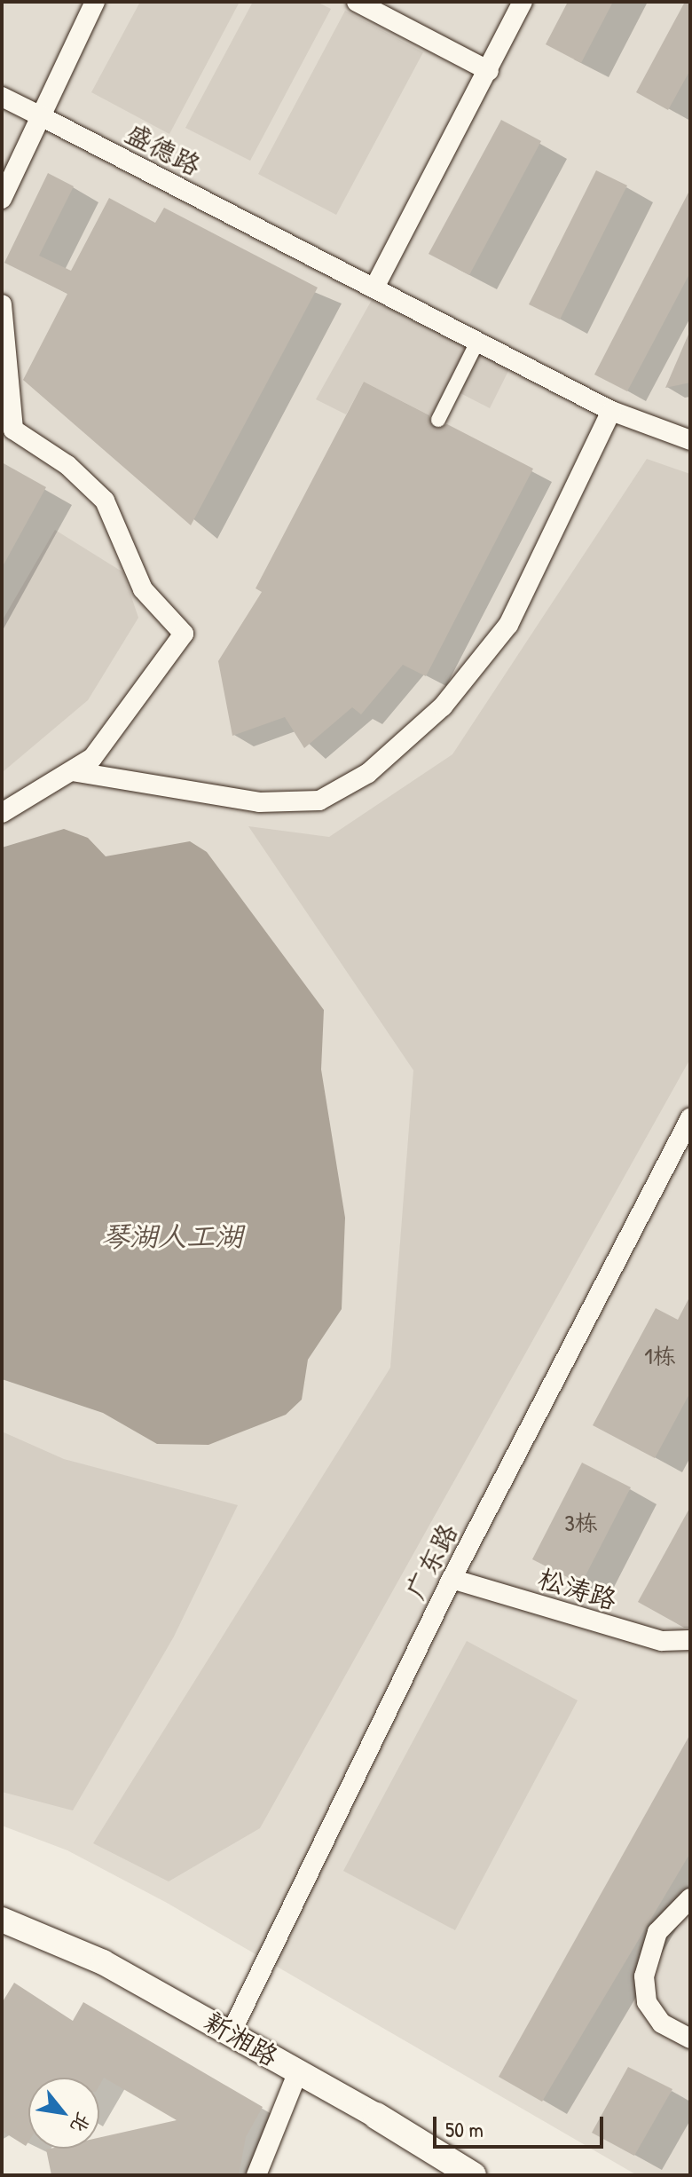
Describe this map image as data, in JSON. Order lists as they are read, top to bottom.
{
  "streets": {
    "main road": ["新湘路"],
    "street": ["盛德路", "广东路", "松涛路"]
  },
  "crossings": [
    ["广东路", "松涛路"],
    ["广东路", "新湘路"]
  ],
  "water": ["琴湖人工湖"],
  "house_numbers": ["1栋", "3栋"],
  "scale_bar": "50 m",
  "north": "bottom right"
}
